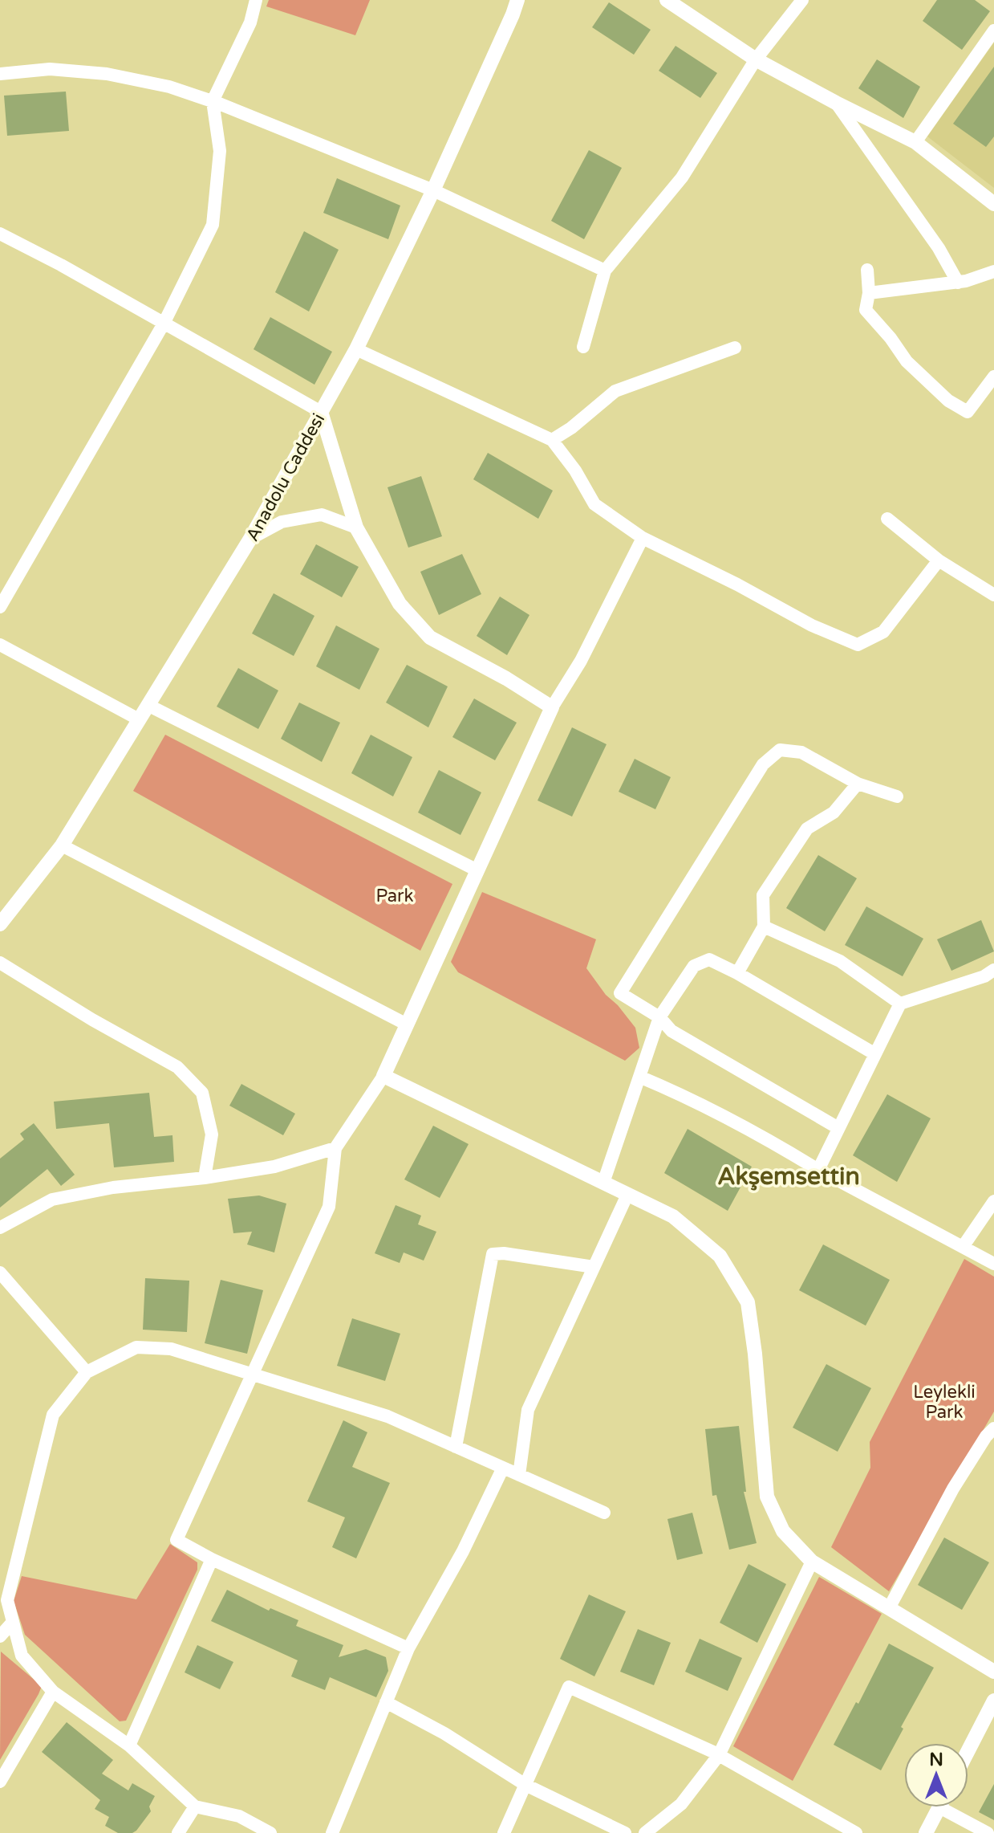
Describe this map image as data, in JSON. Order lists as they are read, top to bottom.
{
  "streets": {
    "street": ["Anadolu Caddesi"]
  },
  "districts": ["Akşemsettin"],
  "parks": ["Park", "Leylekli Park"],
  "north": "top"
}
